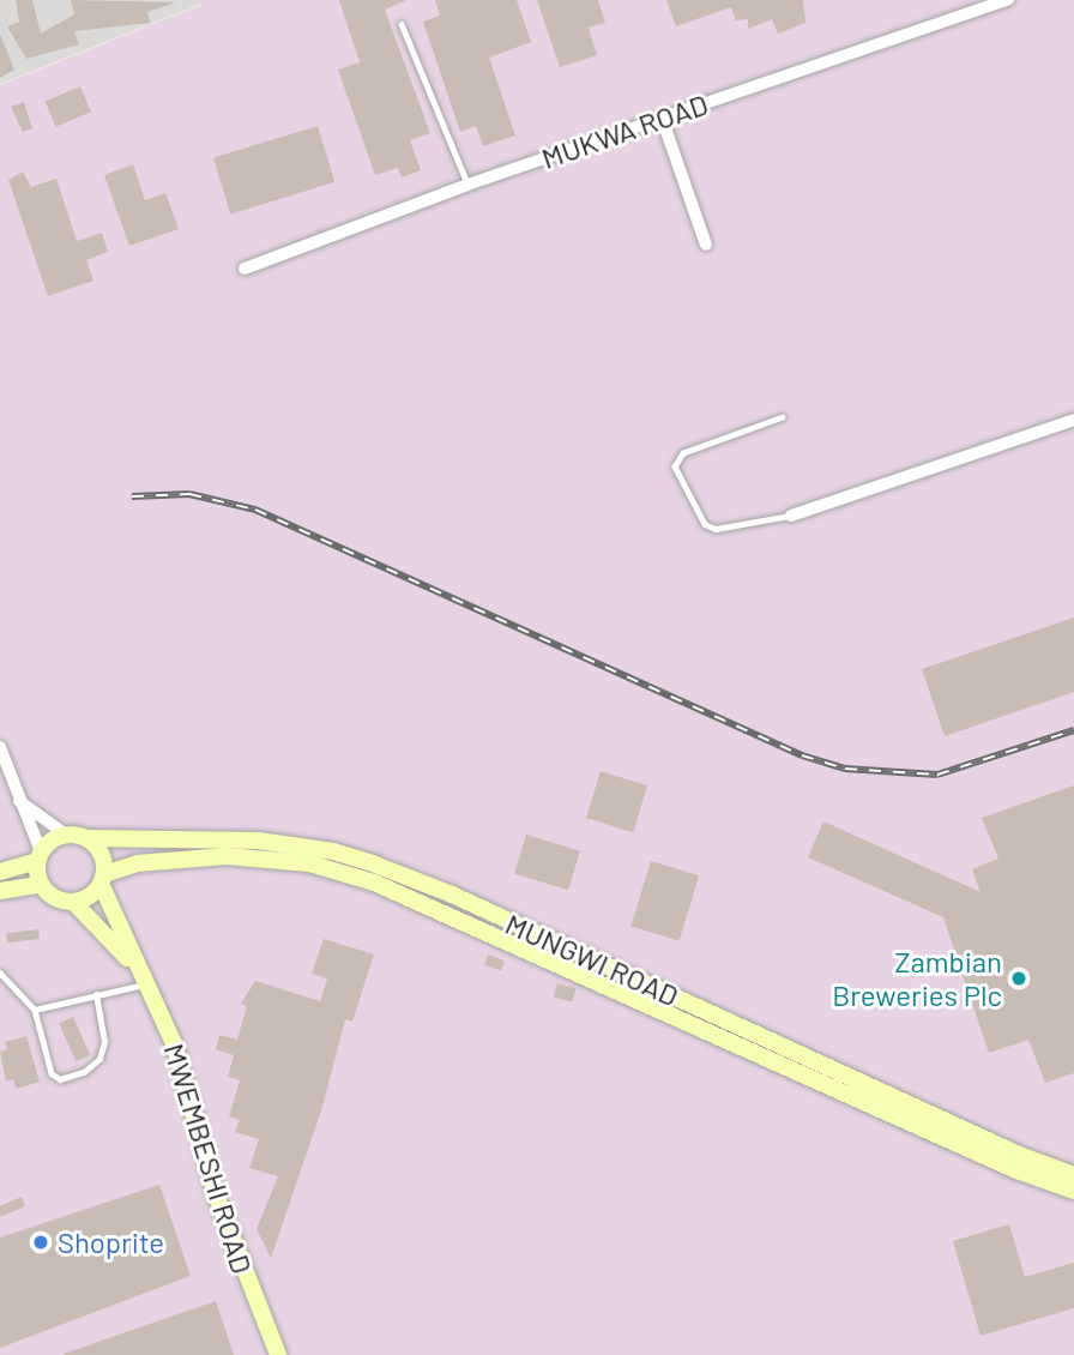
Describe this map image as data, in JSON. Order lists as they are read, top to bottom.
{
  "streets": {
    "main road": ["MUNGWI ROAD", "MWEMBESHI ROAD"],
    "street": ["MUKWA ROAD"]
  },
  "places": ["Zambian Breweries Plc", "Shoprite"]
}
